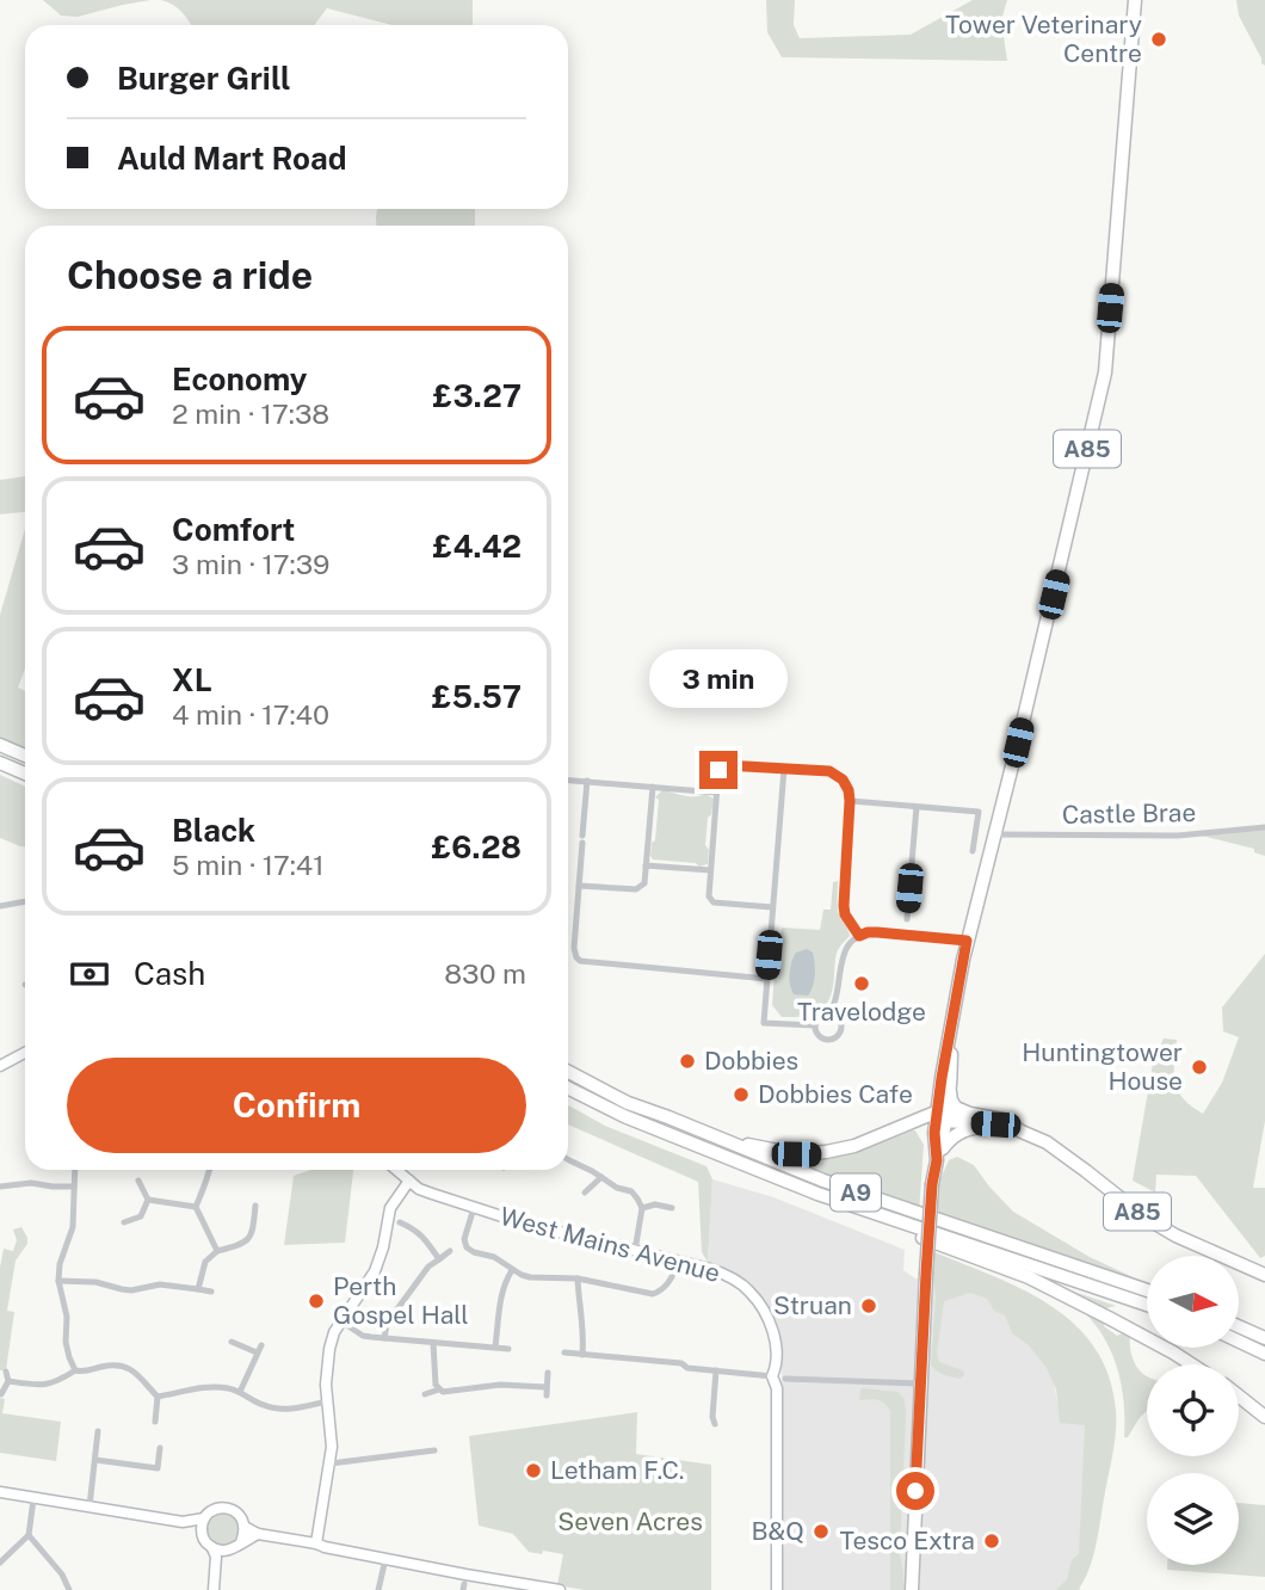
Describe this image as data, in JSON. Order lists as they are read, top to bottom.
{
  "streets": {
    "highway": ["A85", "A9"],
    "street": ["Castle Brae", "West Mains Avenue"]
  },
  "crossings": [
    ["A85", "Castle Brae"],
    ["A85", "A9"]
  ],
  "parks": ["Seven Acres"],
  "places": [
    "Tower Veterinary Centre",
    "Travelodge",
    "Dobbies",
    "Huntingtower House",
    "Dobbies Cafe",
    "Perth Gospel Hall",
    "Struan",
    "Letham F.C.",
    "B&Q",
    "Tesco Extra"
  ],
  "north": "right",
  "page": {
    "banner": ["Burger Grill", "Auld Mart Road"],
    "heading": "Choose a ride",
    "list": [
      {
        "name": "Economy",
        "note": "2 min · 17:38",
        "value": "£3.27"
      },
      {
        "name": "Comfort",
        "note": "3 min · 17:39",
        "value": "£4.42"
      },
      {
        "name": "XL",
        "note": "4 min · 17:40",
        "value": "£5.57"
      },
      {
        "name": "Black",
        "note": "5 min · 17:41",
        "value": "£6.28"
      }
    ],
    "bubble": "3 min",
    "pay": ["Cash", "830 m"],
    "buttons": "Confirm"
  }
}
